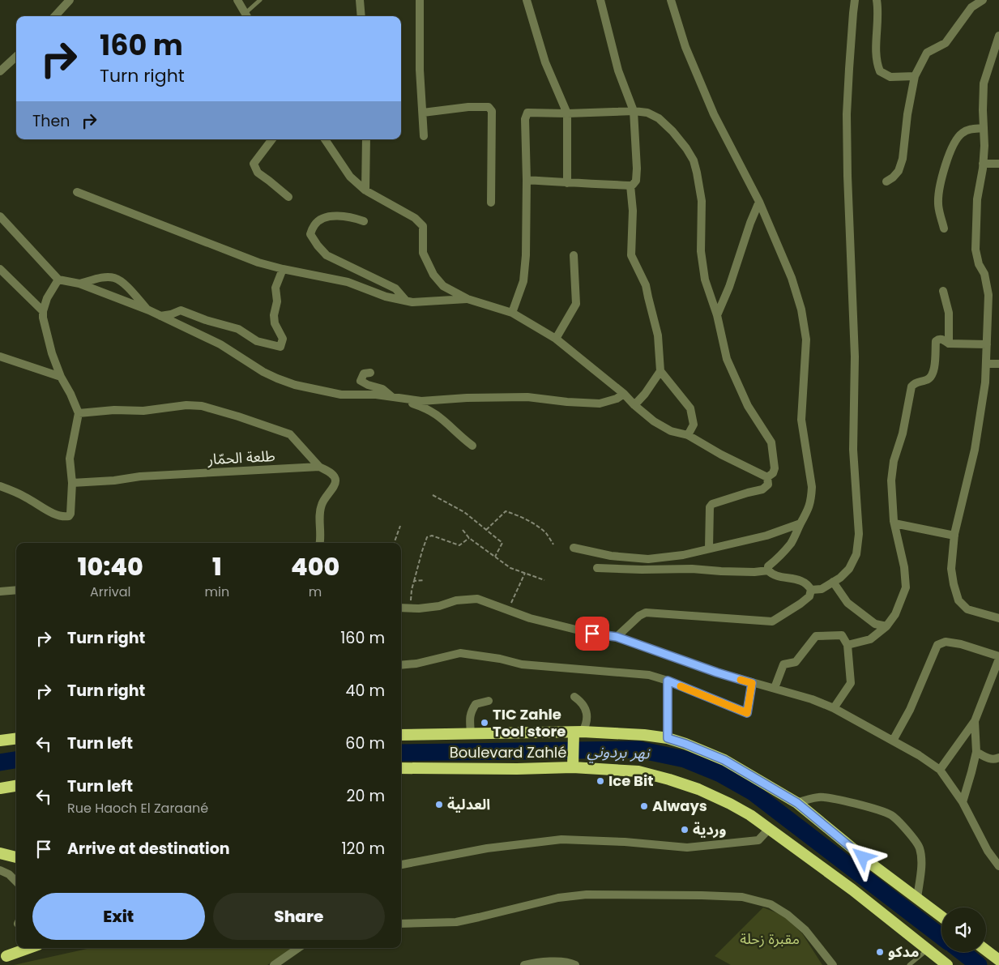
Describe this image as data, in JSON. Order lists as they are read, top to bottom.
{
  "streets": {
    "highway": ["Boulevard Zahlé"],
    "street": ["طلعة الحمّار"]
  },
  "water": ["نهر بردوني"],
  "parks": ["مقبرة زحلة"],
  "places": [
    "TIC Zahle Tool store",
    "Ice Bit",
    "العدلية",
    "Always",
    "وردية",
    "مدكو"
  ],
  "page": {
    "turn": ["160 m", "Turn right"],
    "then": "Then",
    "eta": [
      "10:40",
      "Arrival",
      "1",
      "min",
      "400",
      "m"
    ],
    "list": [
      {
        "name": "Turn right",
        "value": "160 m"
      },
      {
        "name": "Turn right",
        "value": "40 m"
      },
      {
        "name": "Turn left",
        "value": "60 m"
      },
      {
        "name": "Turn left",
        "note": "Rue Haoch El Zaraané",
        "value": "20 m"
      },
      {
        "name": "Arrive at destination",
        "value": "120 m"
      }
    ],
    "buttons": ["Exit", "Share"]
  }
}
